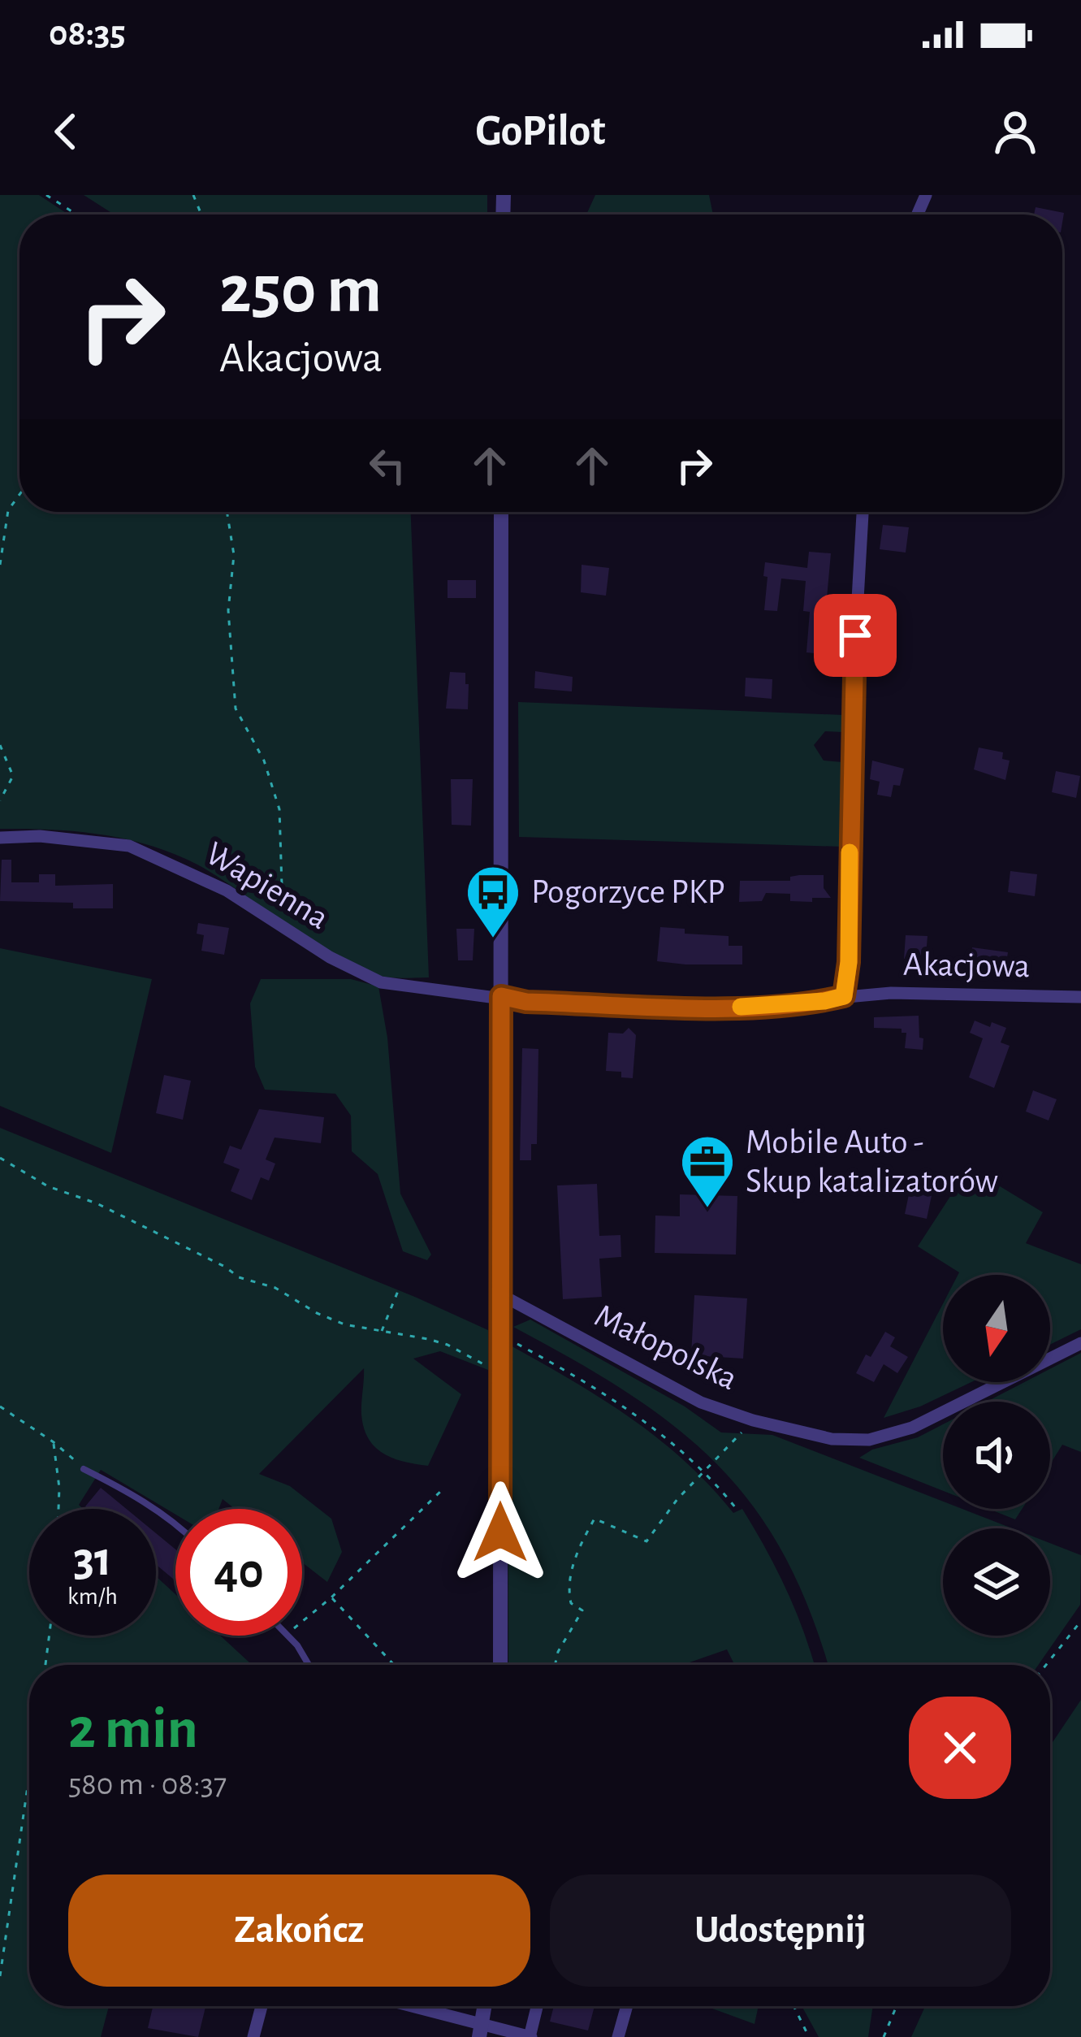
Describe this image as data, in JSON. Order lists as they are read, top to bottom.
{
  "streets": {
    "street": ["Wapienna", "Akacjowa", "Małopolska"]
  },
  "crossings": [
    ["Wapienna", "Akacjowa"]
  ],
  "places": {
    "bus stop": ["Pogorzyce PKP"],
    "office": ["Mobile Auto - Skup katalizatorów"]
  },
  "north": "bottom",
  "page": {
    "status": "08:35",
    "header": "GoPilot",
    "turn": ["250 m", "Akacjowa"],
    "speed": "31 km/h",
    "limit": "40",
    "heading": ["2 min", "580 m · 08:37"],
    "buttons": ["Zakończ", "Udostępnij"]
  }
}
